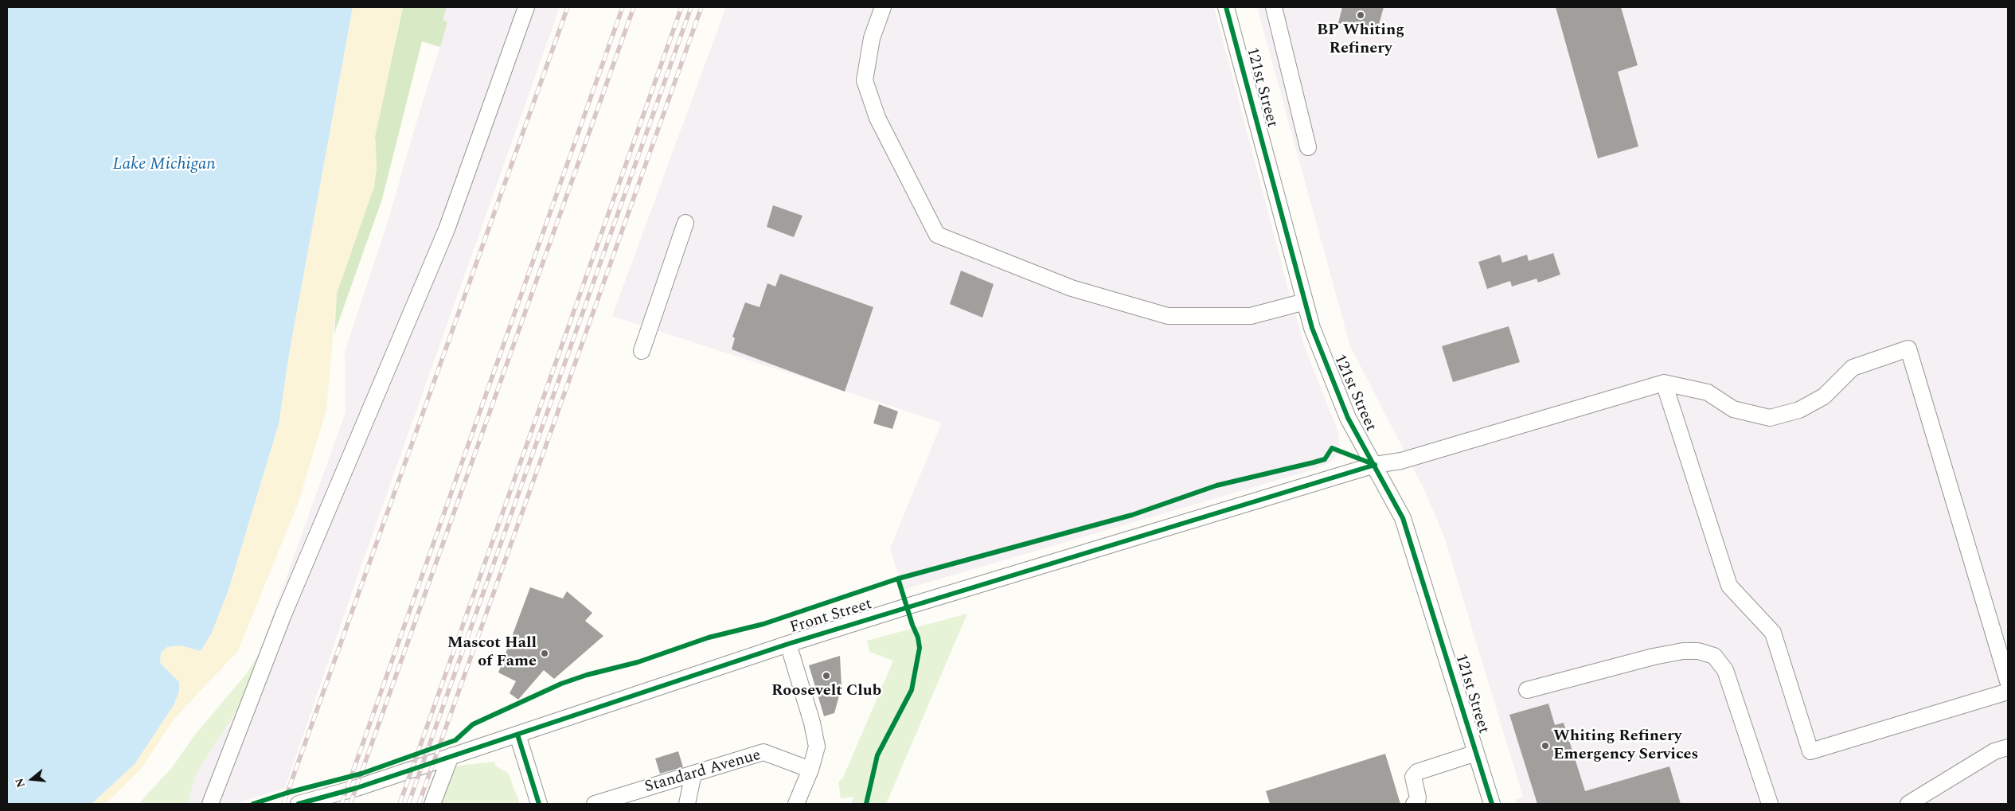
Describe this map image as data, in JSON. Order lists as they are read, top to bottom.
{
  "streets": {
    "street": ["121st Street", "Front Street", "Standard Avenue"]
  },
  "crossings": [
    ["121st Street", "Front Street"]
  ],
  "water": ["Lake Michigan"],
  "places": [
    "BP Whiting Refinery",
    "Mascot Hall of Fame",
    "Roosevelt Club",
    "Whiting Refinery Emergency Services"
  ],
  "north": "left"
}
